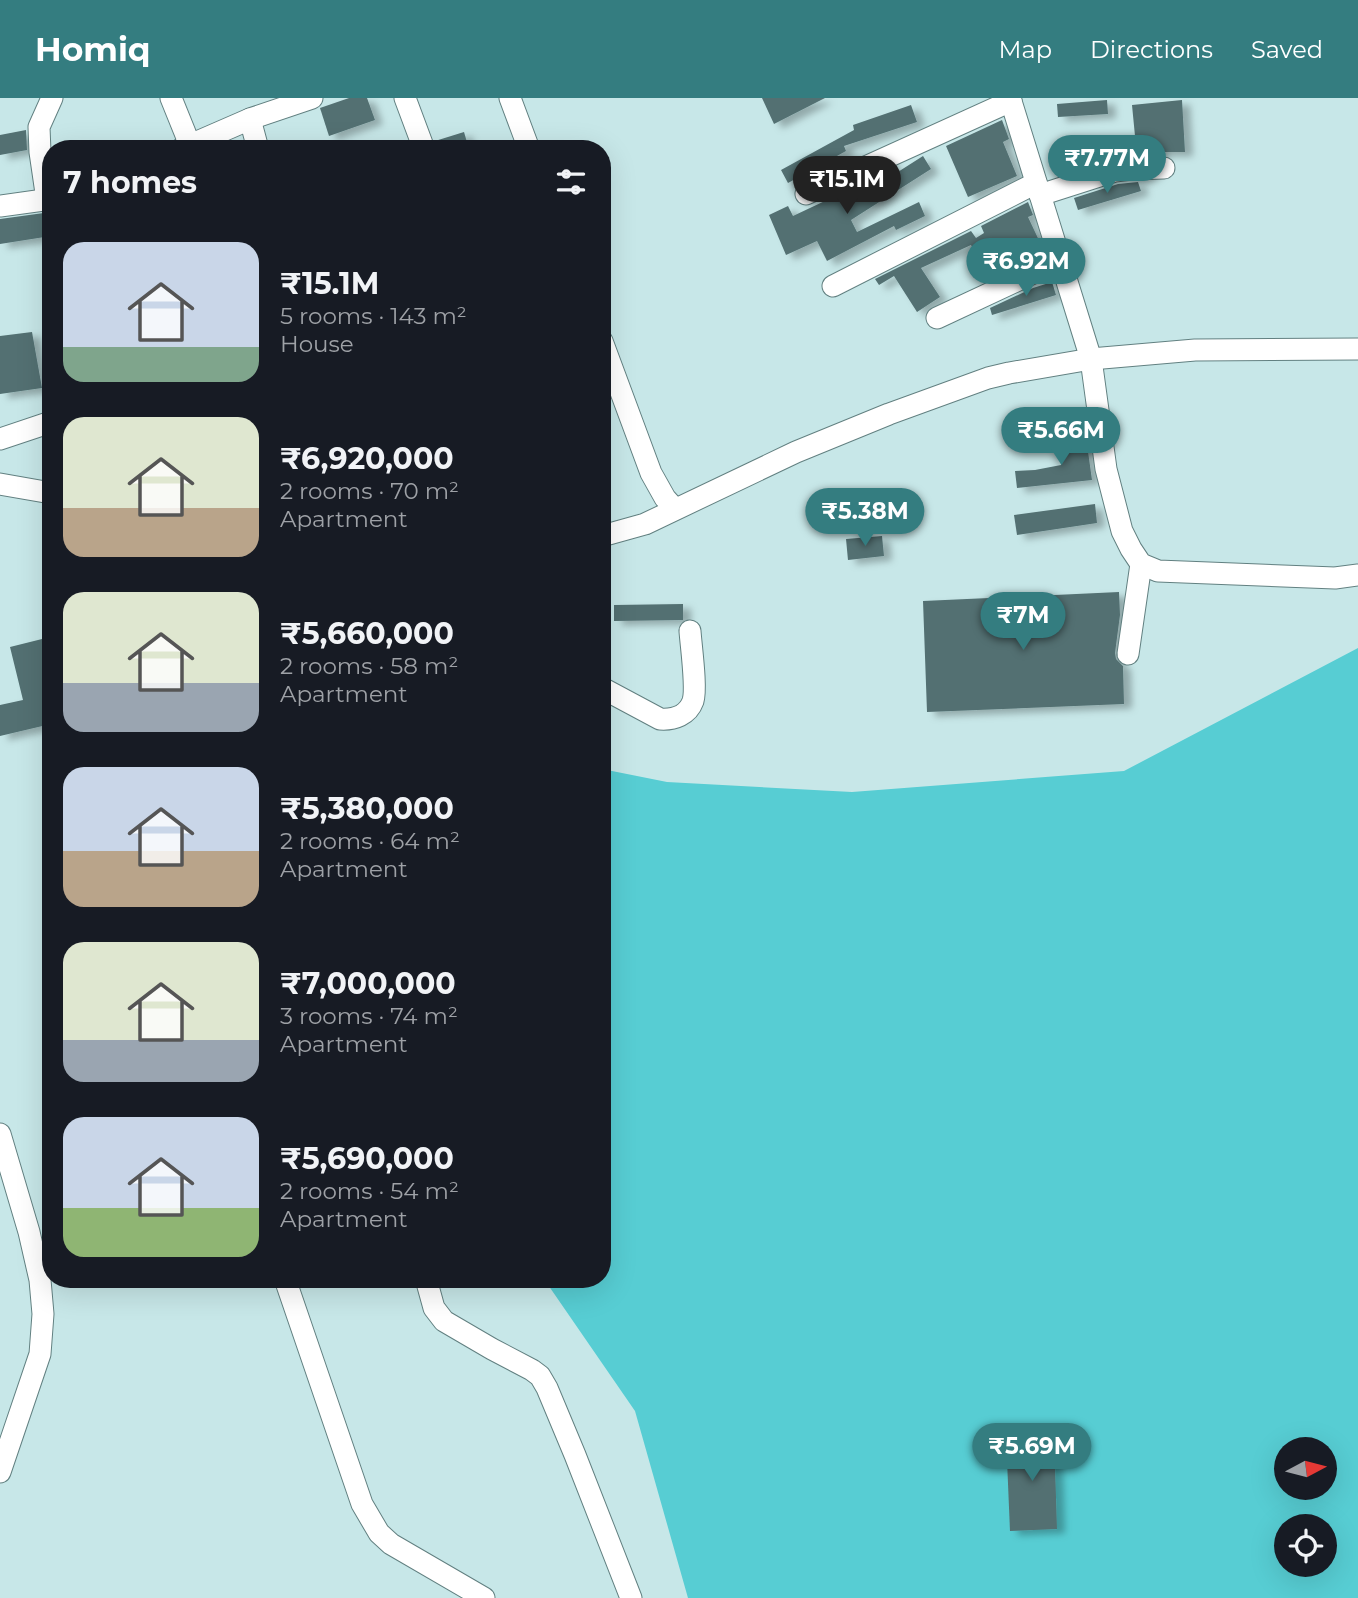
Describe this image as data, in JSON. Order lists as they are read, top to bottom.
{
  "north": "right",
  "page": {
    "header": "Homiq",
    "nav": ["Map", "Directions", "Saved"],
    "price": [
      "₹7.77M",
      "₹15.1M",
      "₹6.92M",
      "₹5.66M",
      "₹5.38M",
      "₹7M",
      "₹5.69M"
    ],
    "heading": "7 homes",
    "list": [
      {
        "name": "₹15.1M",
        "note": "5 rooms · 143 m² · House"
      },
      {
        "name": "₹6,920,000",
        "note": "2 rooms · 70 m² · Apartment"
      },
      {
        "name": "₹5,660,000",
        "note": "2 rooms · 58 m² · Apartment"
      },
      {
        "name": "₹5,380,000",
        "note": "2 rooms · 64 m² · Apartment"
      },
      {
        "name": "₹7,000,000",
        "note": "3 rooms · 74 m² · Apartment"
      },
      {
        "name": "₹5,690,000",
        "note": "2 rooms · 54 m² · Apartment"
      }
    ]
  }
}
